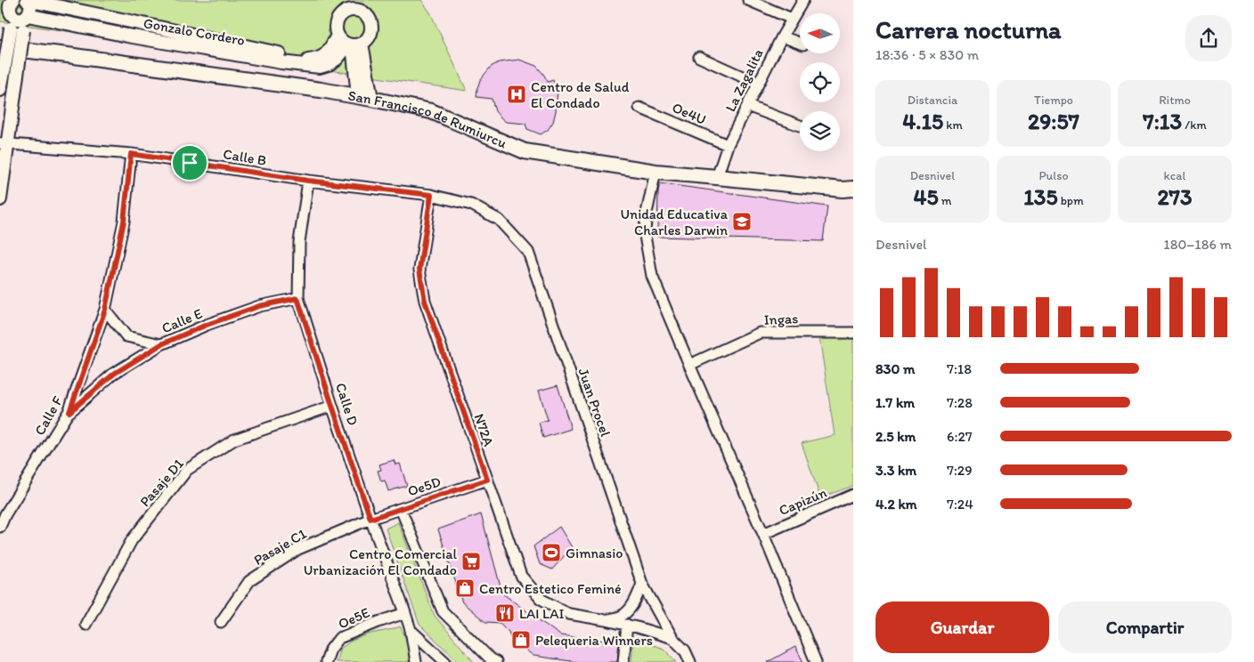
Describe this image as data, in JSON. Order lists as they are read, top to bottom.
{
  "streets": {
    "main road": ["San Francisco de Rumiurcu"],
    "street": [
      "Gonzalo Cordero",
      "La Zagalita",
      "Oe4U",
      "Calle B",
      "Ingas",
      "Calle E",
      "Juan Procel",
      "Calle D",
      "Calle F",
      "N72A",
      "Pasaje D1",
      "Oe5D",
      "Capizún",
      "Pasaje C1",
      "Oe5E"
    ]
  },
  "crossings": [
    ["La Zagalita", "Oe4U"],
    ["La Zagalita", "San Francisco de Rumiurcu"],
    ["Calle B", "Juan Procel"],
    ["Calle B", "Calle D"],
    ["Calle B", "Calle F"],
    ["Calle B", "N72A"],
    ["Calle E", "Calle D"],
    ["Calle E", "Calle F"],
    ["Juan Procel", "N72A"],
    ["Calle D", "Pasaje D1"],
    ["Calle D", "Oe5D"],
    ["Calle D", "Pasaje C1"],
    ["Calle D", "Oe5E"],
    ["N72A", "Oe5D"],
    ["Oe5D", "Pasaje C1"]
  ],
  "places": {
    "hospital": ["Centro de Salud El Condado"],
    "school or university": ["Unidad Educativa Charles Darwin"],
    "sports": ["Gimnasio"],
    "supermarket": ["Centro Comercial Urbanización El Condado"],
    "shop": ["Centro Estetico Feminé", "Pelequeria Winners"],
    "restaurant": ["LAI LAI"]
  },
  "north": "left",
  "page": {
    "heading": ["Carrera nocturna", "18:36 · 5 × 830 m"],
    "stats": [
      ["Distancia", "4.15 km"],
      ["Tiempo", "29:57"],
      ["Ritmo", "7:13 /km"],
      ["Desnivel", "45 m"],
      ["Pulso", "135 bpm"],
      ["kcal", "273"]
    ],
    "chart": ["Desnivel", "180–186 m"],
    "list": [
      {
        "name": "830 m",
        "note": "7:18"
      },
      {
        "name": "1.7 km",
        "note": "7:28"
      },
      {
        "name": "2.5 km",
        "note": "6:27"
      },
      {
        "name": "3.3 km",
        "note": "7:29"
      },
      {
        "name": "4.2 km",
        "note": "7:24"
      }
    ],
    "buttons": ["Guardar", "Compartir"]
  }
}
